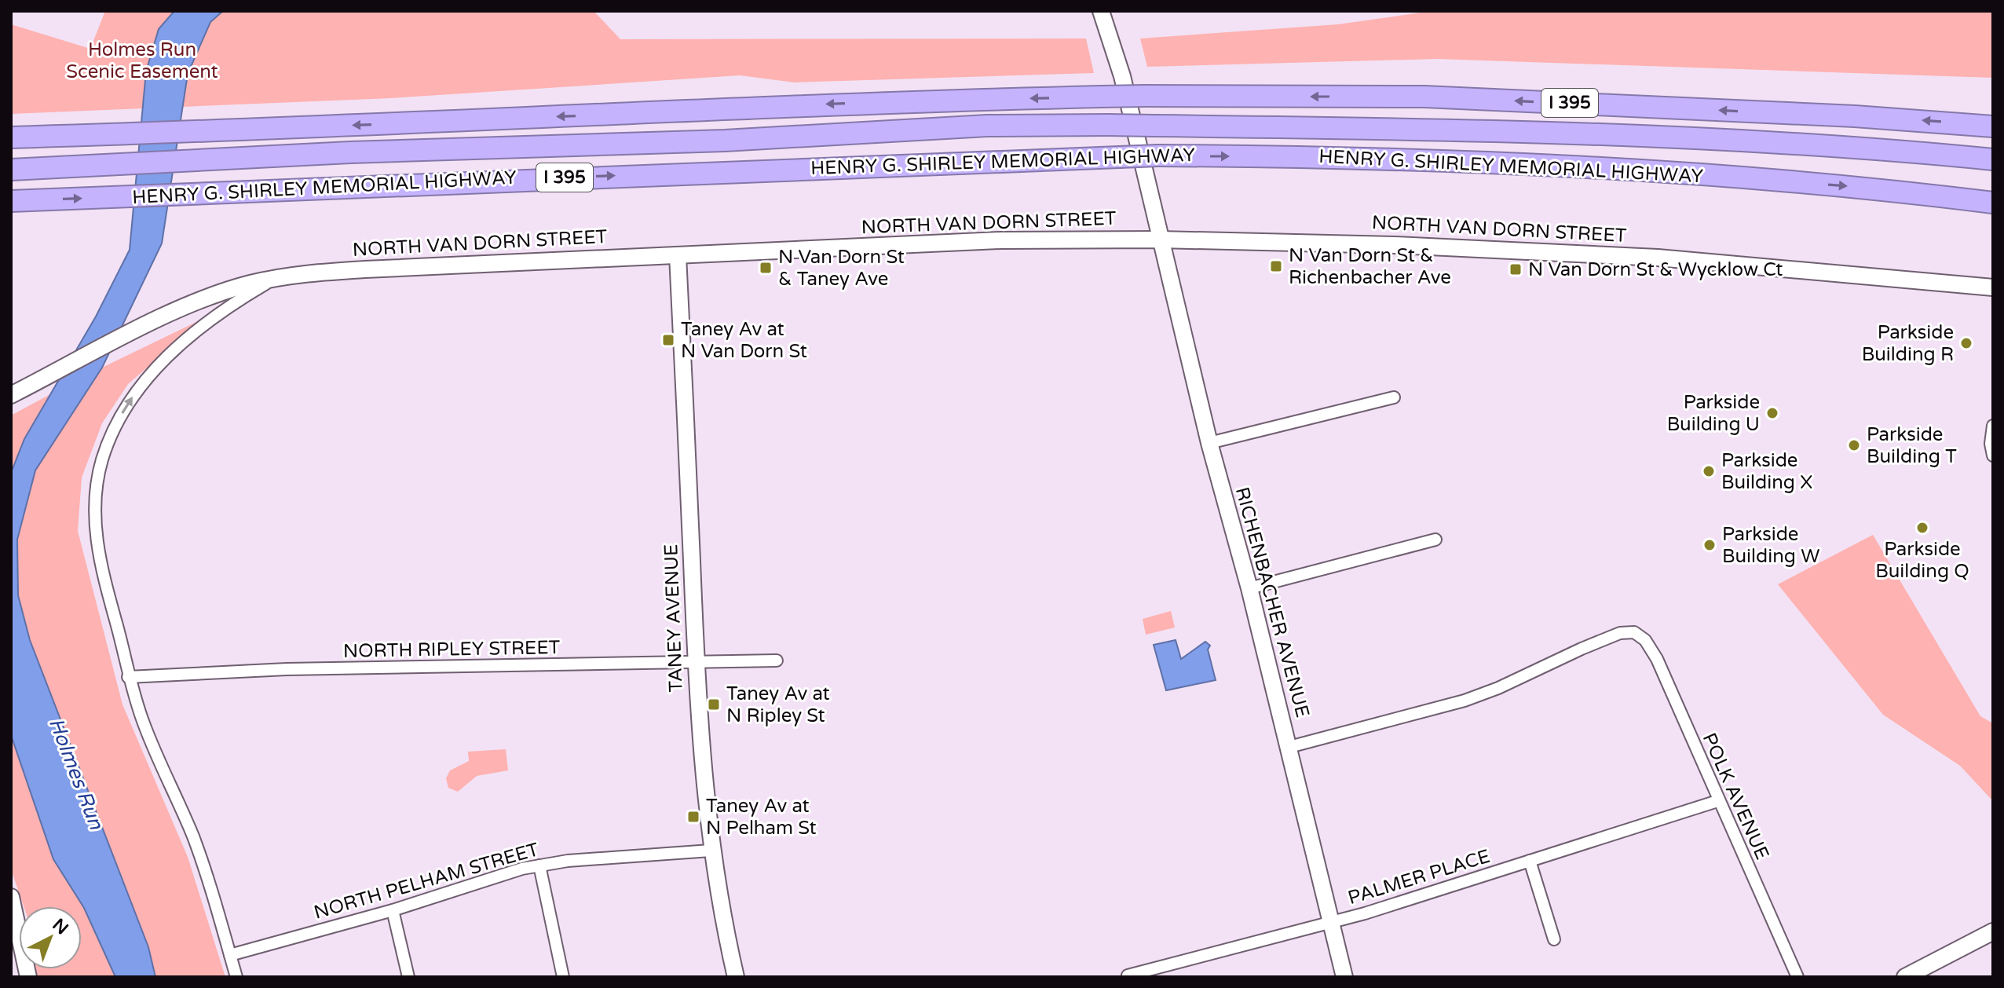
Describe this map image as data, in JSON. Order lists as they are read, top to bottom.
{
  "streets": {
    "highway": ["I 395", "HENRY G. SHIRLEY MEMORIAL HIGHWAY"],
    "main road": ["NORTH VAN DORN STREET", "RICHENBACHER AVENUE", "TANEY AVENUE"],
    "street": [
      "NORTH RIPLEY STREET",
      "POLK AVENUE",
      "PALMER PLACE",
      "NORTH PELHAM STREET"
    ]
  },
  "crossings": [
    ["NORTH VAN DORN STREET", "RICHENBACHER AVENUE"],
    ["NORTH VAN DORN STREET", "TANEY AVENUE"],
    ["RICHENBACHER AVENUE", "POLK AVENUE"],
    ["RICHENBACHER AVENUE", "PALMER PLACE"],
    ["TANEY AVENUE", "NORTH RIPLEY STREET"],
    ["TANEY AVENUE", "NORTH PELHAM STREET"],
    ["POLK AVENUE", "PALMER PLACE"]
  ],
  "water": ["Holmes Run"],
  "parks": ["Holmes Run Scenic Easement"],
  "places": {
    "transit": [
      "N Van Dorn St & Richenbacher Ave",
      "N Van Dorn St & Taney Ave",
      "N Van Dorn St & Wycklow Ct",
      "Taney Av at N Van Dorn St",
      "Taney Av at N Ripley St",
      "Taney Av at N Pelham St"
    ],
    "other": [
      "Parkside Building R",
      "Parkside Building U",
      "Parkside Building T",
      "Parkside Building X",
      "Parkside Building Q",
      "Parkside Building W"
    ]
  },
  "north": "top right"
}
